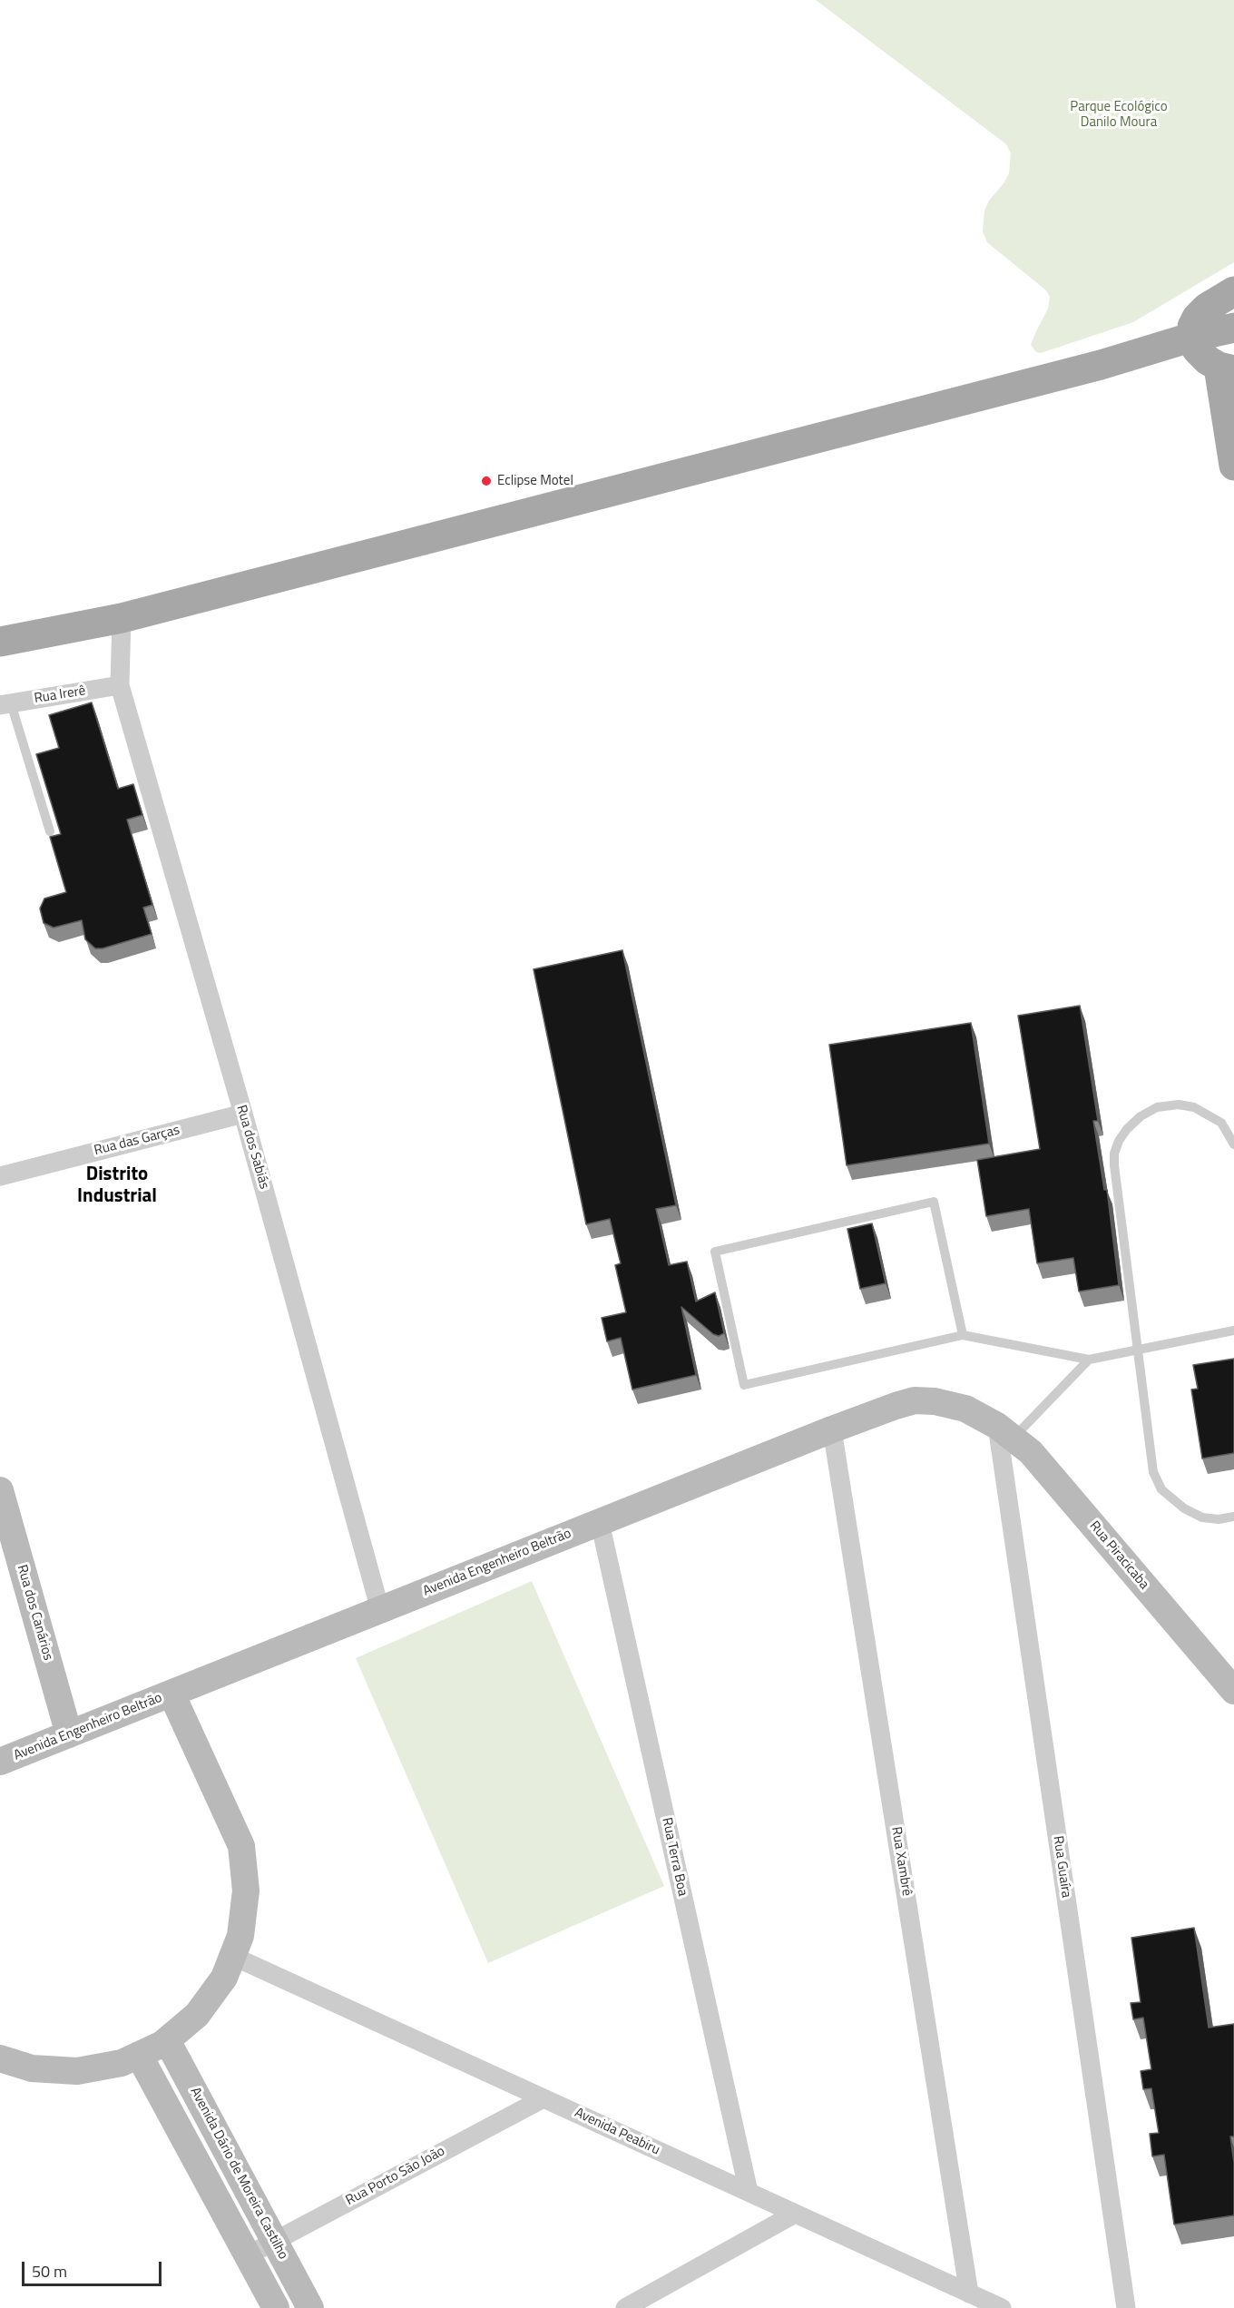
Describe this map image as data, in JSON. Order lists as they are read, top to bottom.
{
  "streets": {
    "street": [
      "Rua Irerê",
      "Rua das Garças",
      "Rua dos Sabiás",
      "Rua Piracicaba",
      "Avenida Engenheiro Beltrão",
      "Rua dos Canários",
      "Rua Terra Boa",
      "Rua Xambrê",
      "Rua Guaíra",
      "Avenida Peabiru",
      "Avenida Dário de Moreira Castilho",
      "Rua Porto São João"
    ]
  },
  "crossings": [
    ["Rua Irerê", "Rua dos Sabiás"],
    ["Rua das Garças", "Rua dos Sabiás"],
    ["Rua dos Sabiás", "Avenida Engenheiro Beltrão"],
    ["Rua Piracicaba", "Avenida Engenheiro Beltrão"],
    ["Rua Piracicaba", "Rua Guaíra"],
    ["Avenida Engenheiro Beltrão", "Rua dos Canários"],
    ["Avenida Engenheiro Beltrão", "Rua Terra Boa"],
    ["Avenida Engenheiro Beltrão", "Rua Xambrê"],
    ["Avenida Engenheiro Beltrão", "Rua Guaíra"],
    ["Rua Terra Boa", "Avenida Peabiru"],
    ["Rua Xambrê", "Avenida Peabiru"],
    ["Avenida Peabiru", "Rua Porto São João"],
    ["Avenida Dário de Moreira Castilho", "Rua Porto São João"]
  ],
  "districts": ["Distrito Industrial"],
  "parks": ["Parque Ecológico Danilo Moura"],
  "places": ["Eclipse Motel"],
  "scale_bar": "50 m"
}
